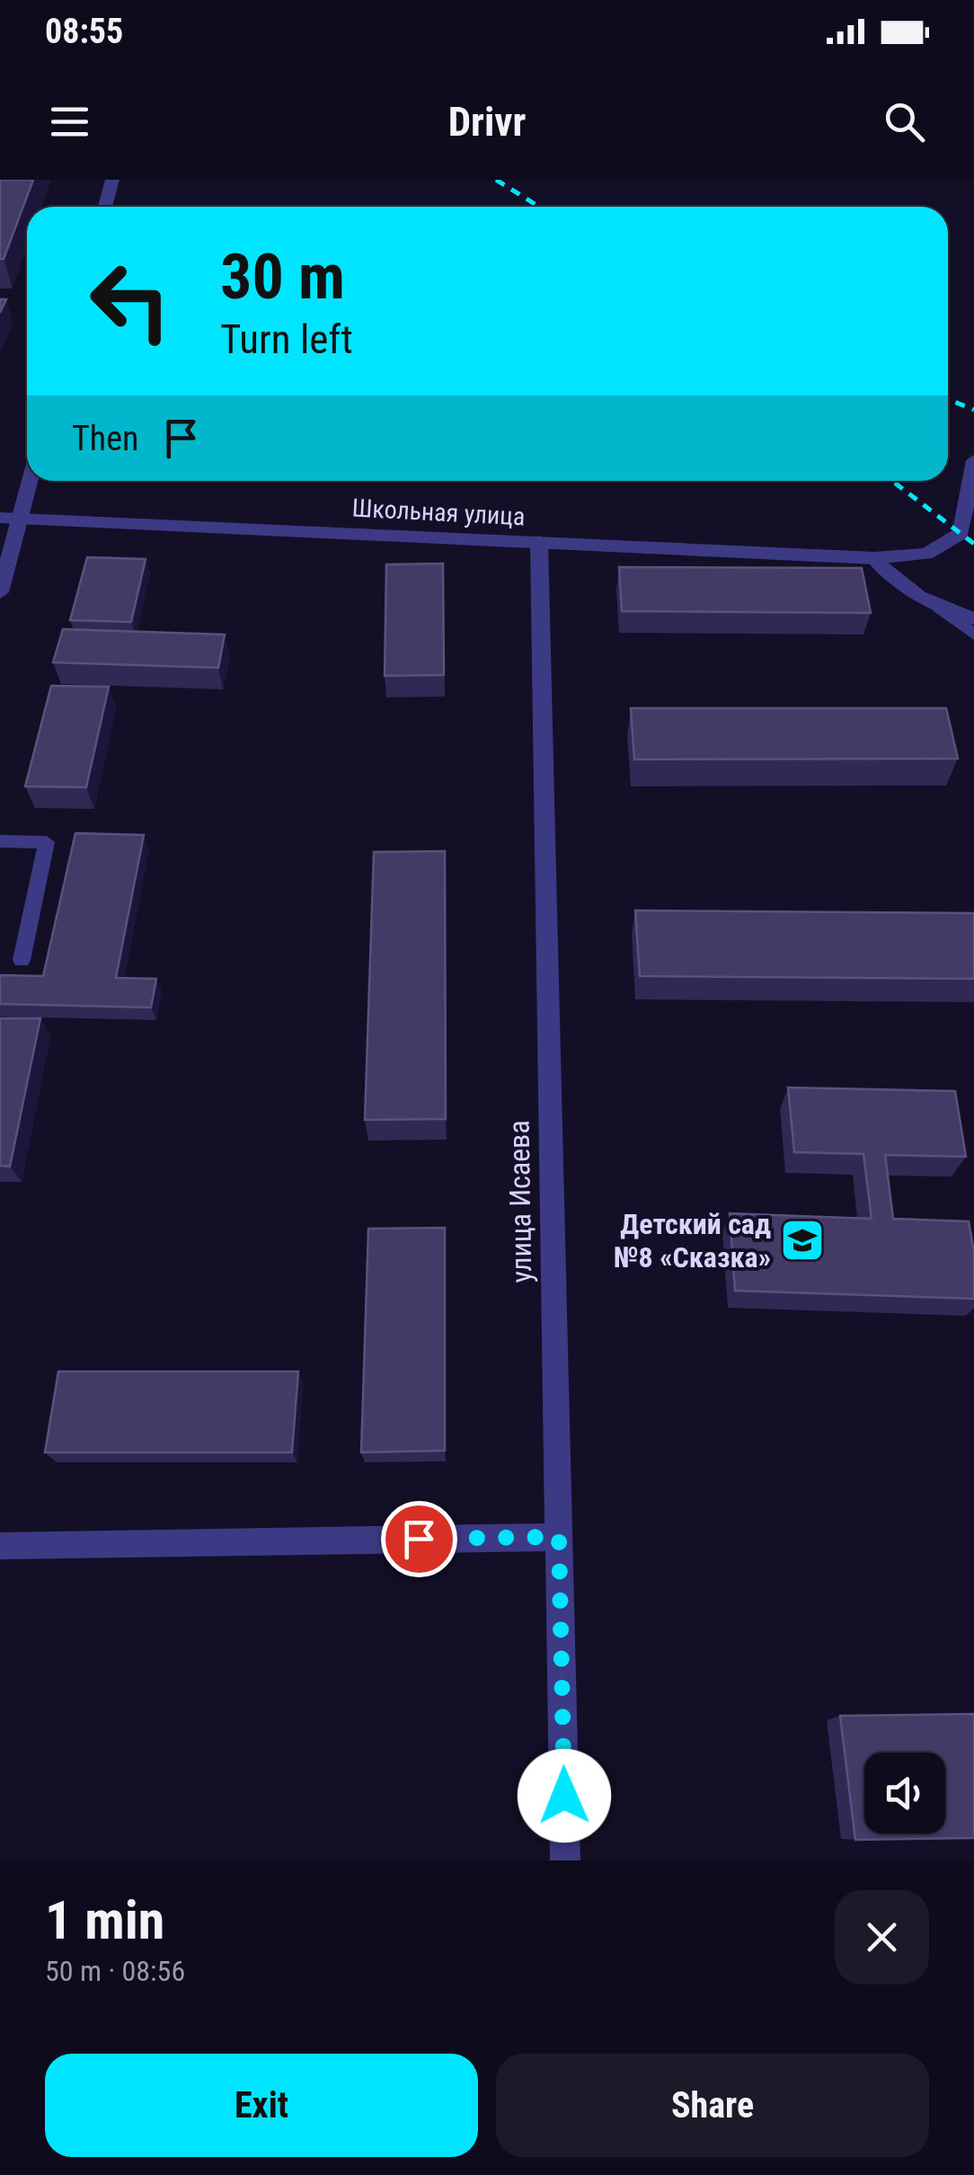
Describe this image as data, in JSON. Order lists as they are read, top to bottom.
{
  "streets": {
    "street": ["Школьная улица", "улица Исаева"]
  },
  "crossings": [
    ["Школьная улица", "улица Исаева"]
  ],
  "places": {
    "school or university": ["Детский сад №8 «Сказка»"]
  },
  "page": {
    "status": "08:55",
    "header": "Drivr",
    "turn": ["30 m", "Turn left"],
    "then": "Then",
    "heading": ["1 min", "50 m · 08:56"],
    "buttons": ["Exit", "Share"]
  }
}
